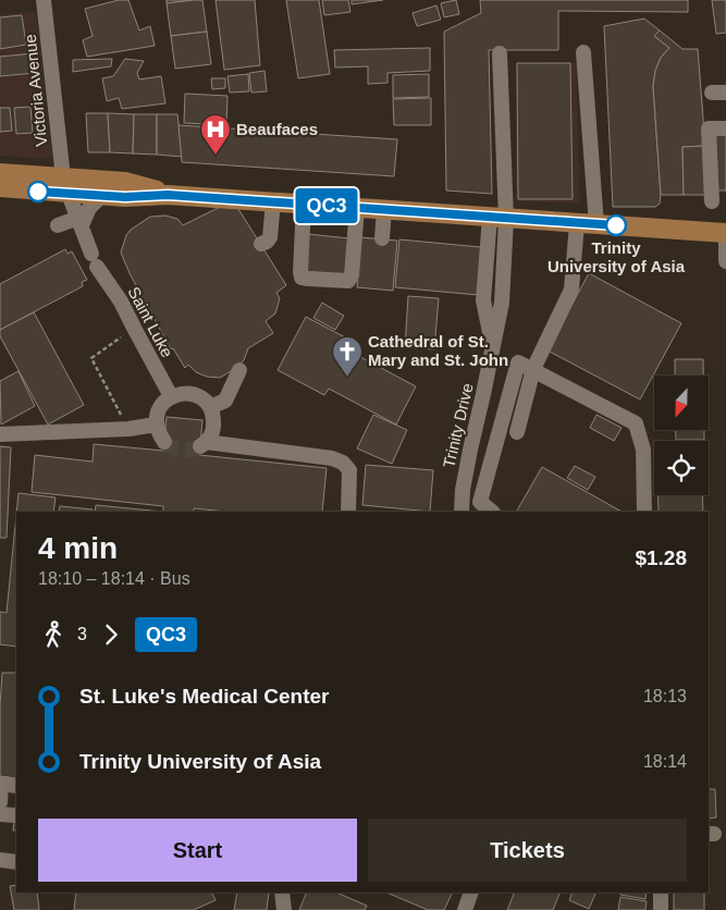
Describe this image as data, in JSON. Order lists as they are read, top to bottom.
{
  "streets": {
    "street": ["Victoria Avenue", "Saint Luke", "Trinity Drive"]
  },
  "crossings": [
    ["Victoria Avenue", "Saint Luke"]
  ],
  "places": {
    "hospital": ["Beaufaces"],
    "other": ["Trinity University of Asia"],
    "church": ["Cathedral of St. Mary and St. John"]
  },
  "lines": ["bus line QC3"],
  "north": "bottom",
  "page": {
    "on_map": "QC3",
    "heading": ["4 min", "18:10 – 18:14 · Bus", "$1.28"],
    "legs": ["3", "QC3"],
    "list": [
      {
        "name": "St. Luke's Medical Center",
        "value": "18:13"
      },
      {
        "name": "Trinity University of Asia",
        "value": "18:14"
      }
    ],
    "buttons": ["Start", "Tickets"]
  }
}
